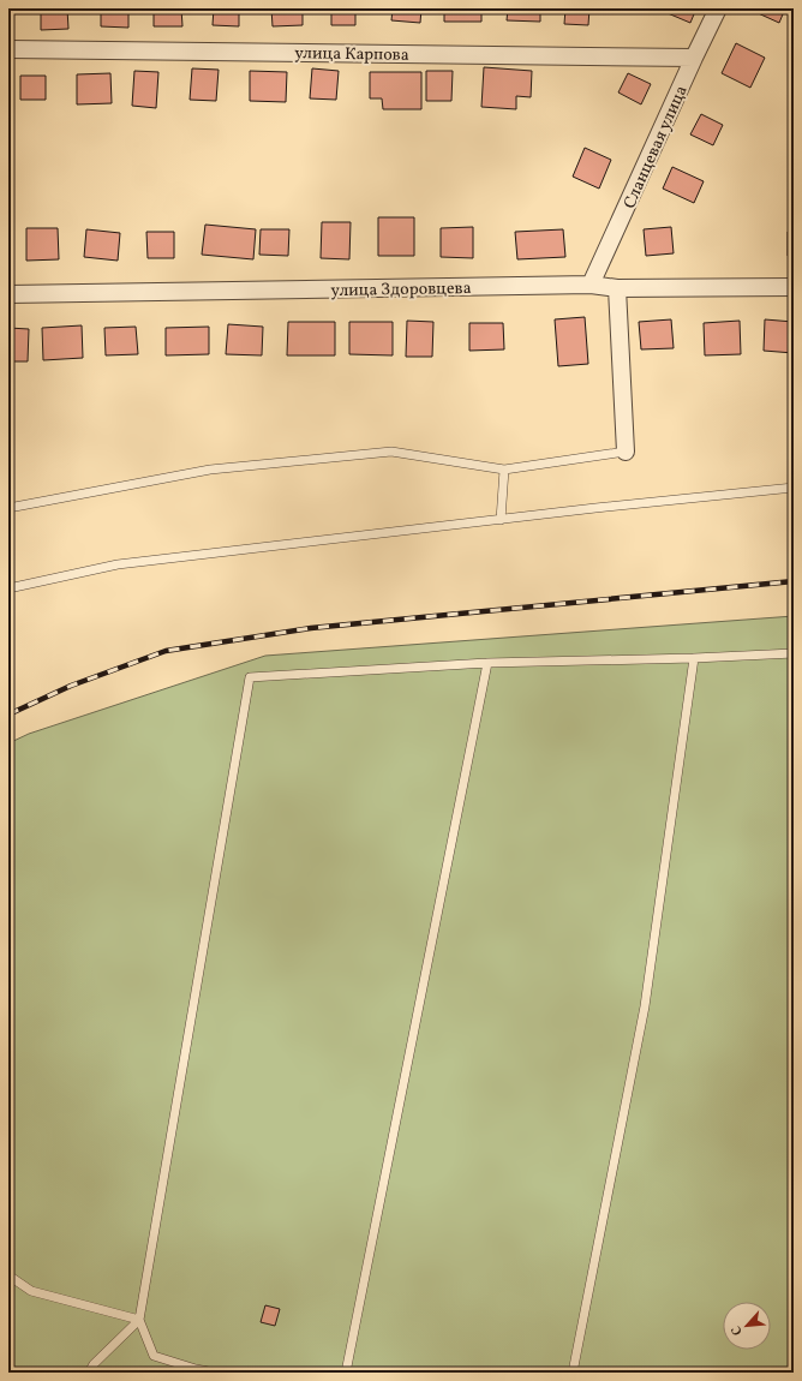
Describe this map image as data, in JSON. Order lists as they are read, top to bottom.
{
  "streets": {
    "street": ["улица Карпова", "Сланцевая улица", "улица Здоровцева"]
  },
  "crossings": [
    ["улица Карпова", "Сланцевая улица"],
    ["Сланцевая улица", "улица Здоровцева"]
  ],
  "north": "bottom left"
}
